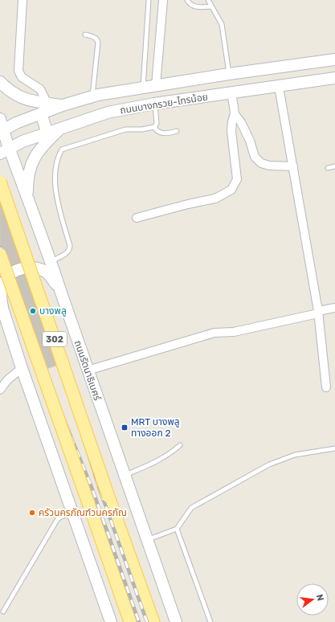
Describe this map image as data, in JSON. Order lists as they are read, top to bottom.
{
  "streets": {
    "main road": ["ถนนบางกรวย-ไทรน้อย", "302", "ถนนรัตนาธิเบศร์"]
  },
  "crossings": [
    ["ถนนบางกรวย-ไทรน้อย", "ถนนรัตนาธิเบศร์"]
  ],
  "places": {
    "other": ["บางพลู", "ครัวนครภัณฑ์วนครภัณ"],
    "transit": ["MRT บางพลู ทางออก 2"]
  },
  "north": "right"
}
